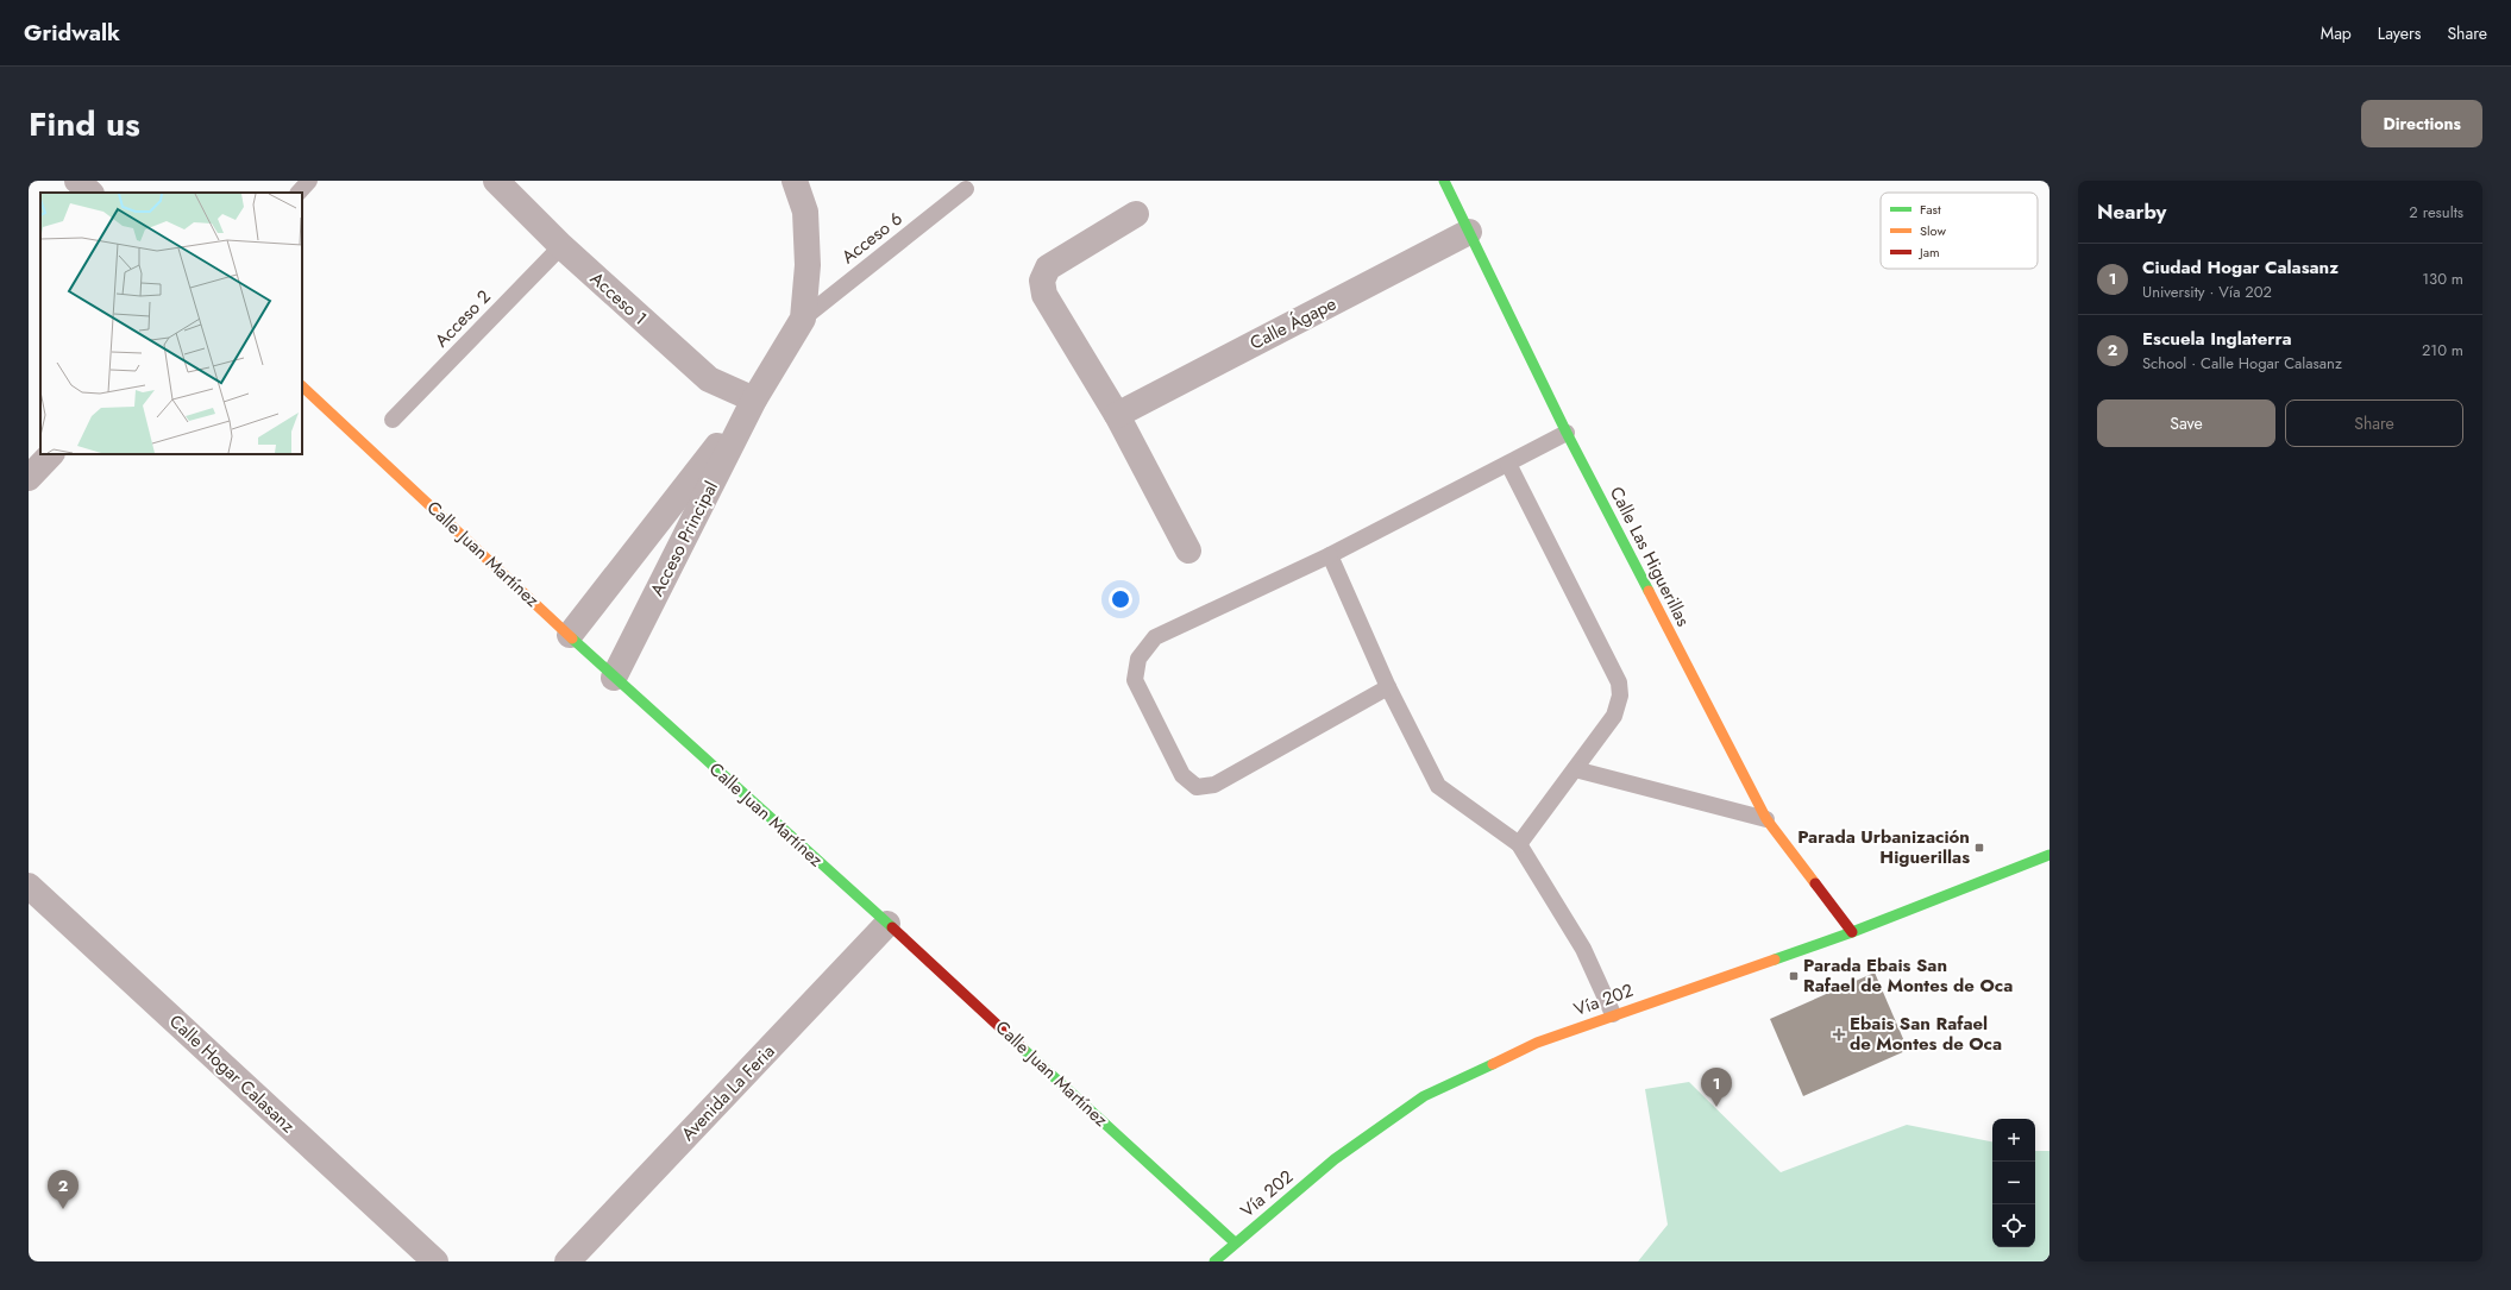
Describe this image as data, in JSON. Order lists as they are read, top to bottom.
{
  "streets": {
    "street": [
      "Acceso 1",
      "Calle Ágape",
      "Acceso Principal",
      "Calle Juan Martínez",
      "Calle Las Higuerillas",
      "Vía 202",
      "Calle Hogar Calasanz",
      "Avenida La Feria"
    ],
    "lane": ["Acceso 6", "Acceso 2"]
  },
  "crossings": [
    ["Acceso 6", "Acceso Principal"],
    ["Acceso 1", "Acceso 2"],
    ["Acceso 1", "Acceso Principal"],
    ["Calle Ágape", "Calle Las Higuerillas"],
    ["Acceso Principal", "Calle Juan Martínez"],
    ["Calle Juan Martínez", "Vía 202"],
    ["Calle Juan Martínez", "Avenida La Feria"],
    ["Calle Las Higuerillas", "Vía 202"]
  ],
  "places": {
    "transit": ["Parada Urbanización Higuerillas", "Parada Ebais San Rafael de Montes de Oca"],
    "health": ["Ebais San Rafael de Montes de Oca"]
  },
  "legend": ["Fast", "Slow", "Jam"],
  "page": {
    "header": "Gridwalk",
    "nav": ["Map", "Layers", "Share"],
    "title": "Find us",
    "buttons": [
      "Directions",
      ["Save", "Share"]
    ],
    "heading": ["Nearby", "2 results"],
    "list": [
      {
        "mark": "1",
        "name": "Ciudad Hogar Calasanz",
        "note": "University · Vía 202",
        "value": "130 m"
      },
      {
        "mark": "2",
        "name": "Escuela Inglaterra",
        "note": "School · Calle Hogar Calasanz",
        "value": "210 m"
      }
    ],
    "pins": ["1", "2"],
    "map_buttons": ["+", "−"]
  }
}
